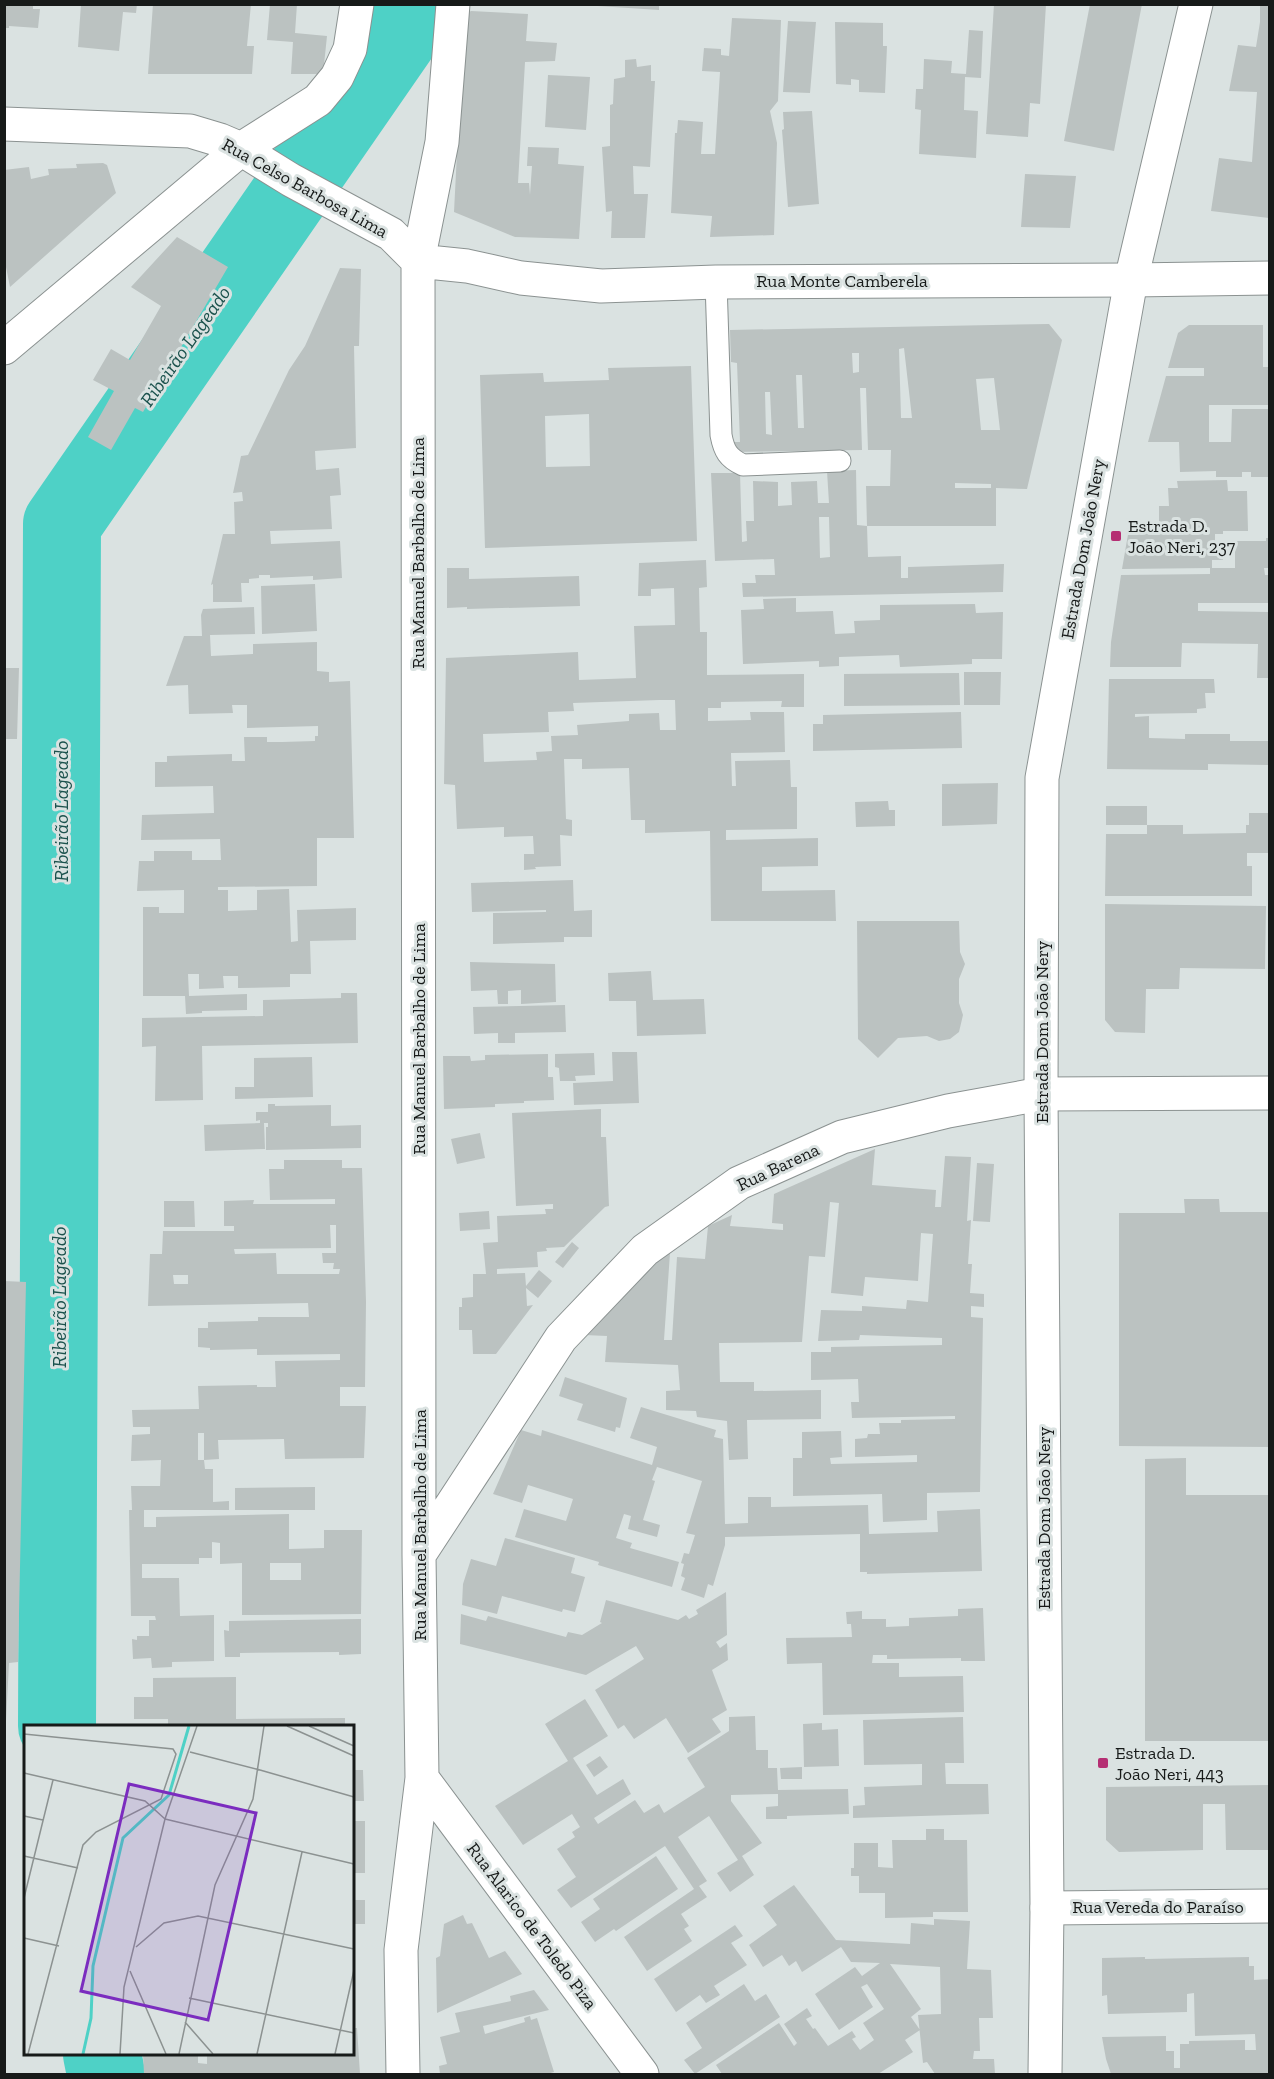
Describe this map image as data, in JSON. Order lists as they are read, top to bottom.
{
  "streets": {
    "street": [
      "Rua Celso Barbosa Lima",
      "Rua Monte Camberela",
      "Estrada Dom João Nery",
      "Rua Manuel Barbalho de Lima",
      "Rua Barena",
      "Rua Vereda do Paraíso",
      "Rua Alarico de Toledo Piza"
    ]
  },
  "crossings": [
    ["Rua Celso Barbosa Lima", "Rua Monte Camberela"],
    ["Rua Celso Barbosa Lima", "Rua Manuel Barbalho de Lima"],
    ["Rua Monte Camberela", "Estrada Dom João Nery"],
    ["Rua Monte Camberela", "Rua Manuel Barbalho de Lima"],
    ["Estrada Dom João Nery", "Rua Barena"],
    ["Estrada Dom João Nery", "Rua Vereda do Paraíso"],
    ["Rua Manuel Barbalho de Lima", "Rua Barena"],
    ["Rua Manuel Barbalho de Lima", "Rua Alarico de Toledo Piza"]
  ],
  "water": ["Ribeirão Lageado"],
  "places": {
    "transit": ["Estrada D. João Neri, 237", "Estrada D. João Neri, 443"]
  }
}
